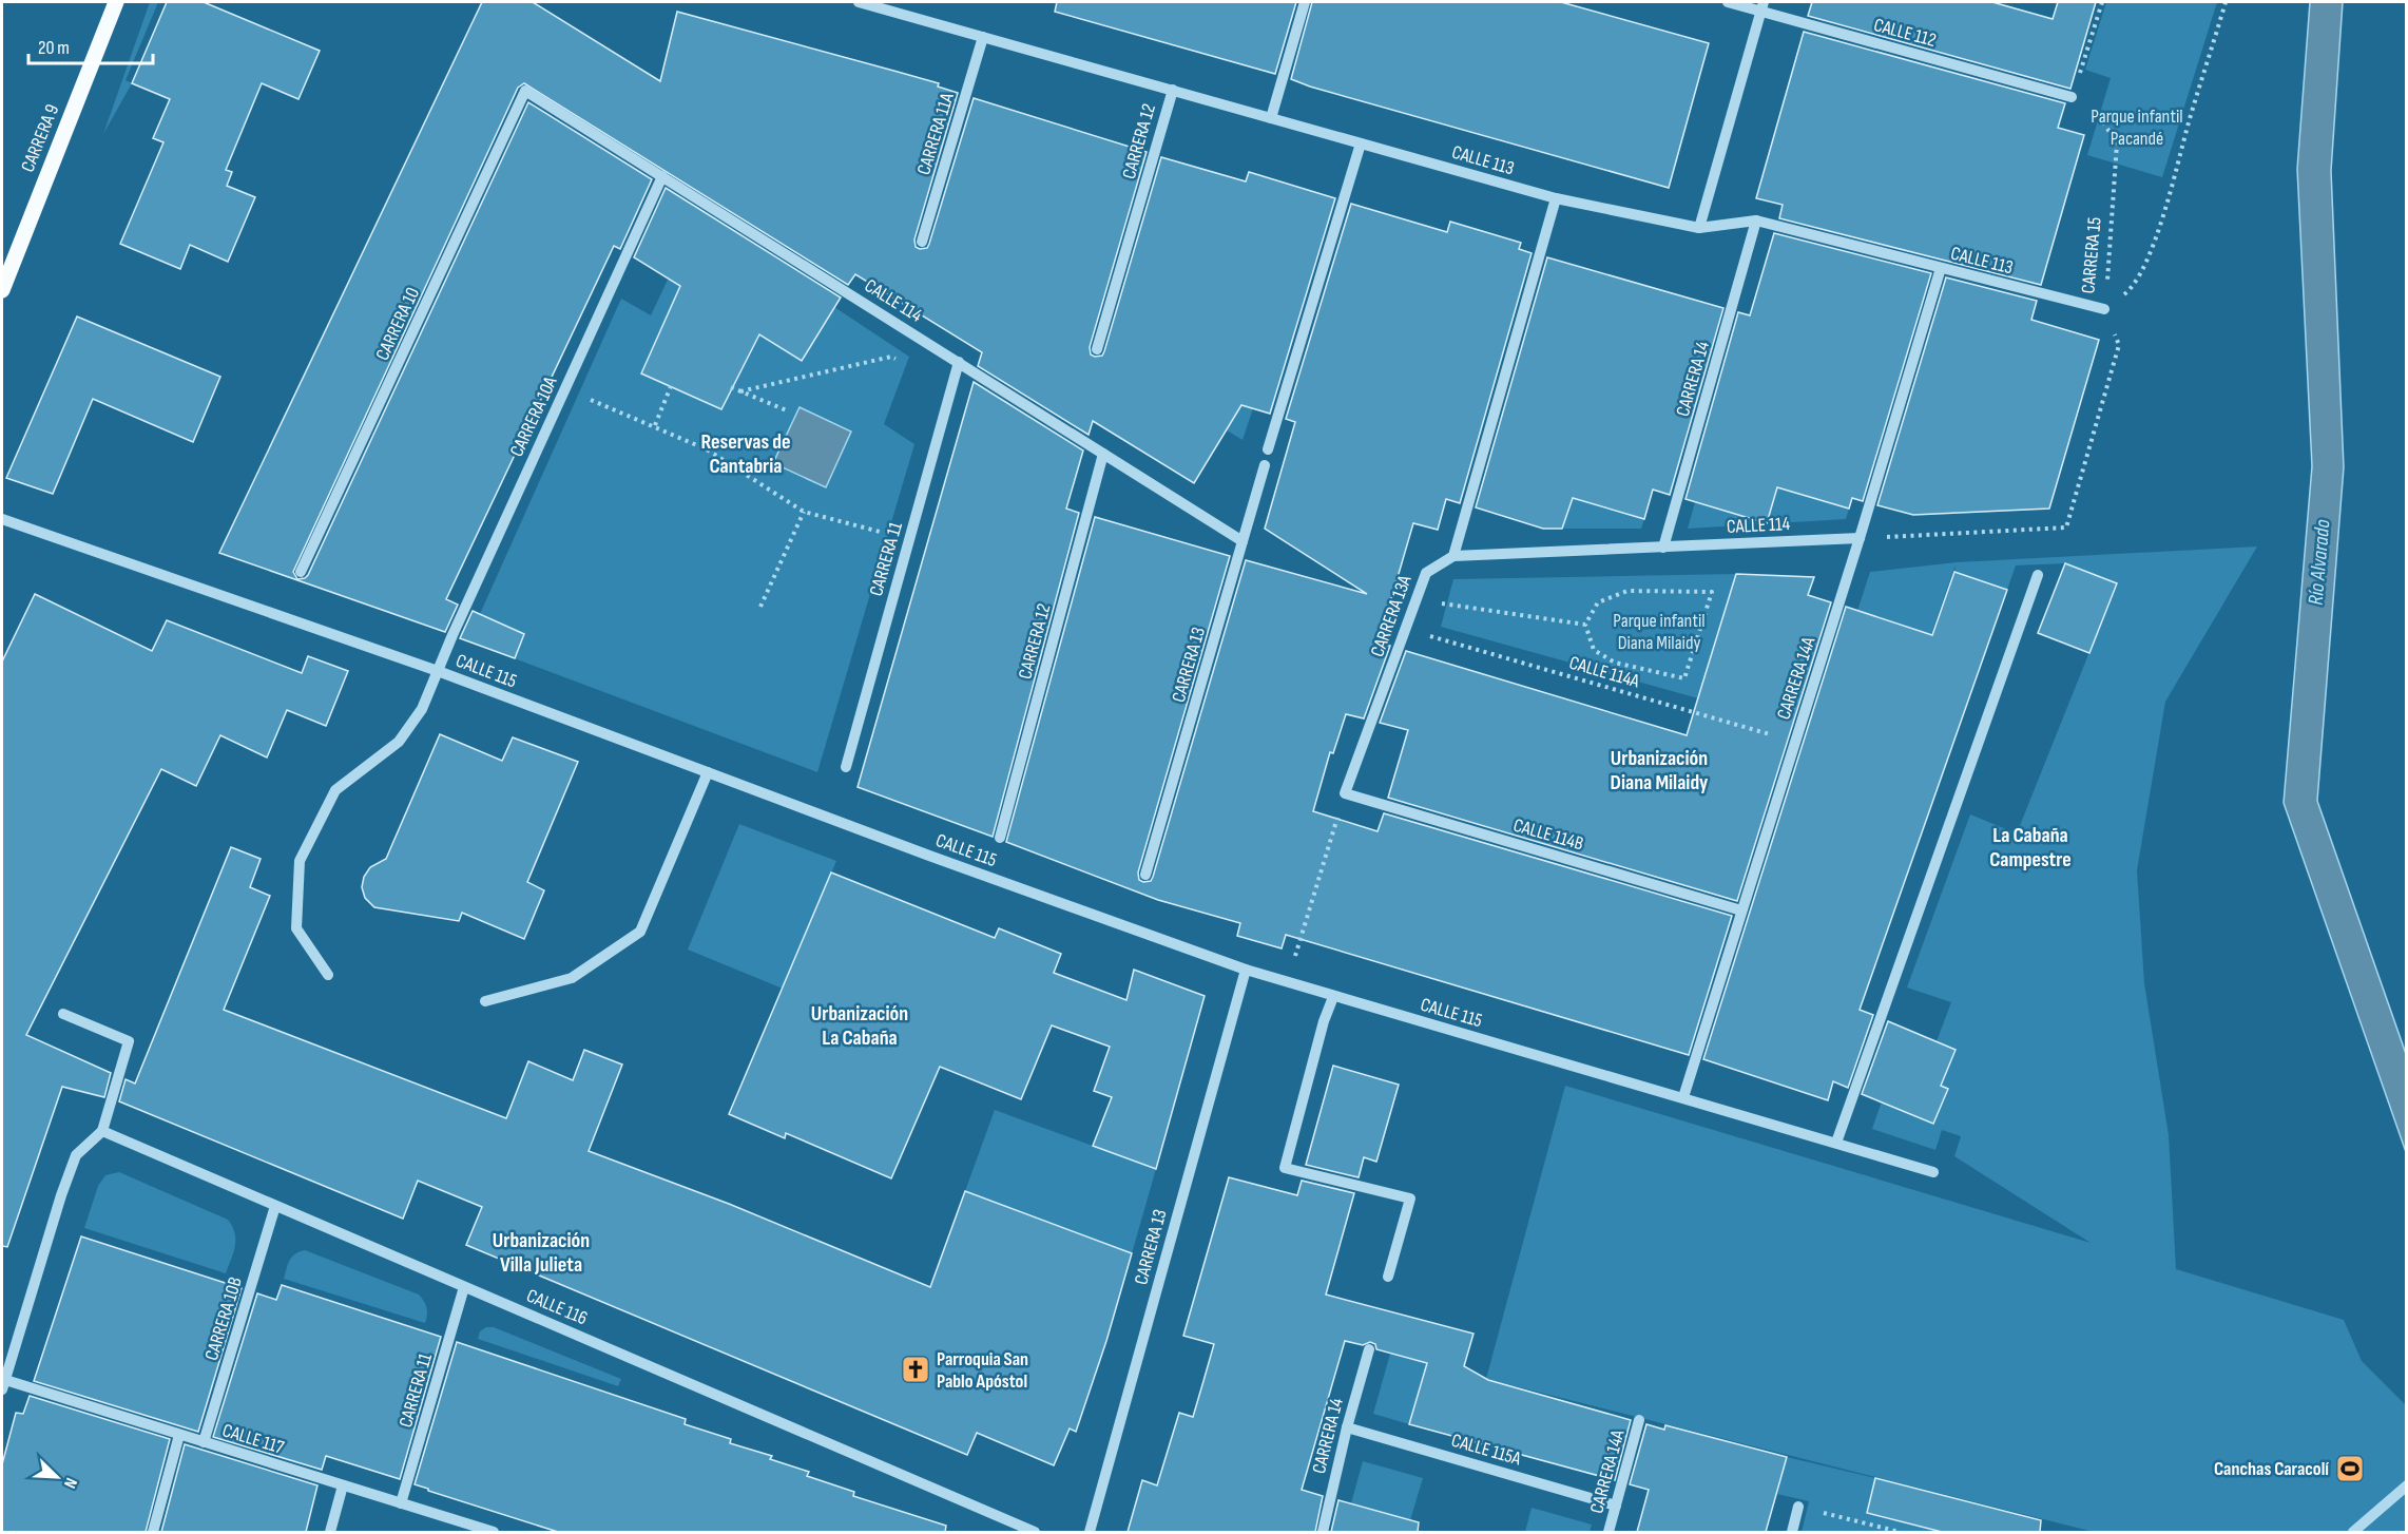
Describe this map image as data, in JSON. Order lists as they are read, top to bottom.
{
  "streets": {
    "main road": ["CARRERA 9"],
    "street": [
      "CALLE 112",
      "CARRERA 11A",
      "CARRERA 12",
      "CALLE 113",
      "CALLE 114",
      "CARRERA 10",
      "CARRERA 14",
      "CARRERA 10A",
      "CARRERA 11",
      "CARRERA 13A",
      "CARRERA 13",
      "CALLE 115",
      "CARRERA 14A",
      "CALLE 114B",
      "CALLE 116",
      "CARRERA 10B",
      "CALLE 117",
      "CALLE 115A"
    ],
    "path": ["CARRERA 15", "CALLE 114A"]
  },
  "crossings": [
    ["CALLE 112", "CARRERA 15"],
    ["CARRERA 11A", "CALLE 113"],
    ["CARRERA 12", "CALLE 113"],
    ["CARRERA 12", "CALLE 114"],
    ["CALLE 113", "CARRERA 15"],
    ["CALLE 113", "CARRERA 14"],
    ["CALLE 113", "CARRERA 14A"],
    ["CARRERA 15", "CALLE 114"],
    ["CARRERA 15", "CARRERA 14A"],
    ["CALLE 114", "CARRERA 10"],
    ["CALLE 114", "CARRERA 14"],
    ["CALLE 114", "CARRERA 10A"],
    ["CALLE 114", "CARRERA 11"],
    ["CALLE 114", "CARRERA 13A"],
    ["CALLE 114", "CARRERA 13"],
    ["CALLE 114", "CARRERA 14A"],
    ["CARRERA 14", "CALLE 115A"],
    ["CARRERA 10A", "CALLE 115"],
    ["CARRERA 11", "CALLE 116"],
    ["CARRERA 11", "CALLE 117"],
    ["CARRERA 13A", "CALLE 114A"],
    ["CARRERA 13A", "CALLE 114B"],
    ["CARRERA 13", "CALLE 115"],
    ["CALLE 115", "CARRERA 14A"],
    ["CALLE 114A", "CARRERA 14A"],
    ["CARRERA 14A", "CALLE 114B"],
    ["CARRERA 14A", "CALLE 115A"],
    ["CALLE 116", "CARRERA 10B"],
    ["CARRERA 10B", "CALLE 117"]
  ],
  "districts": [
    "Reservas de Cantabria",
    "Urbanización Diana Milaidy",
    "La Cabaña Campestre",
    "Urbanización La Cabaña",
    "Urbanización Villa Julieta"
  ],
  "water": ["Río Alvarado"],
  "parks": ["Parque infantil Pacandé", "Parque infantil Diana Milaidy"],
  "places": {
    "church": ["Parroquia San Pablo Apóstol"],
    "sports": ["Canchas Caracolí"]
  },
  "scale_bar": "20 m",
  "north": "bottom right"
}
